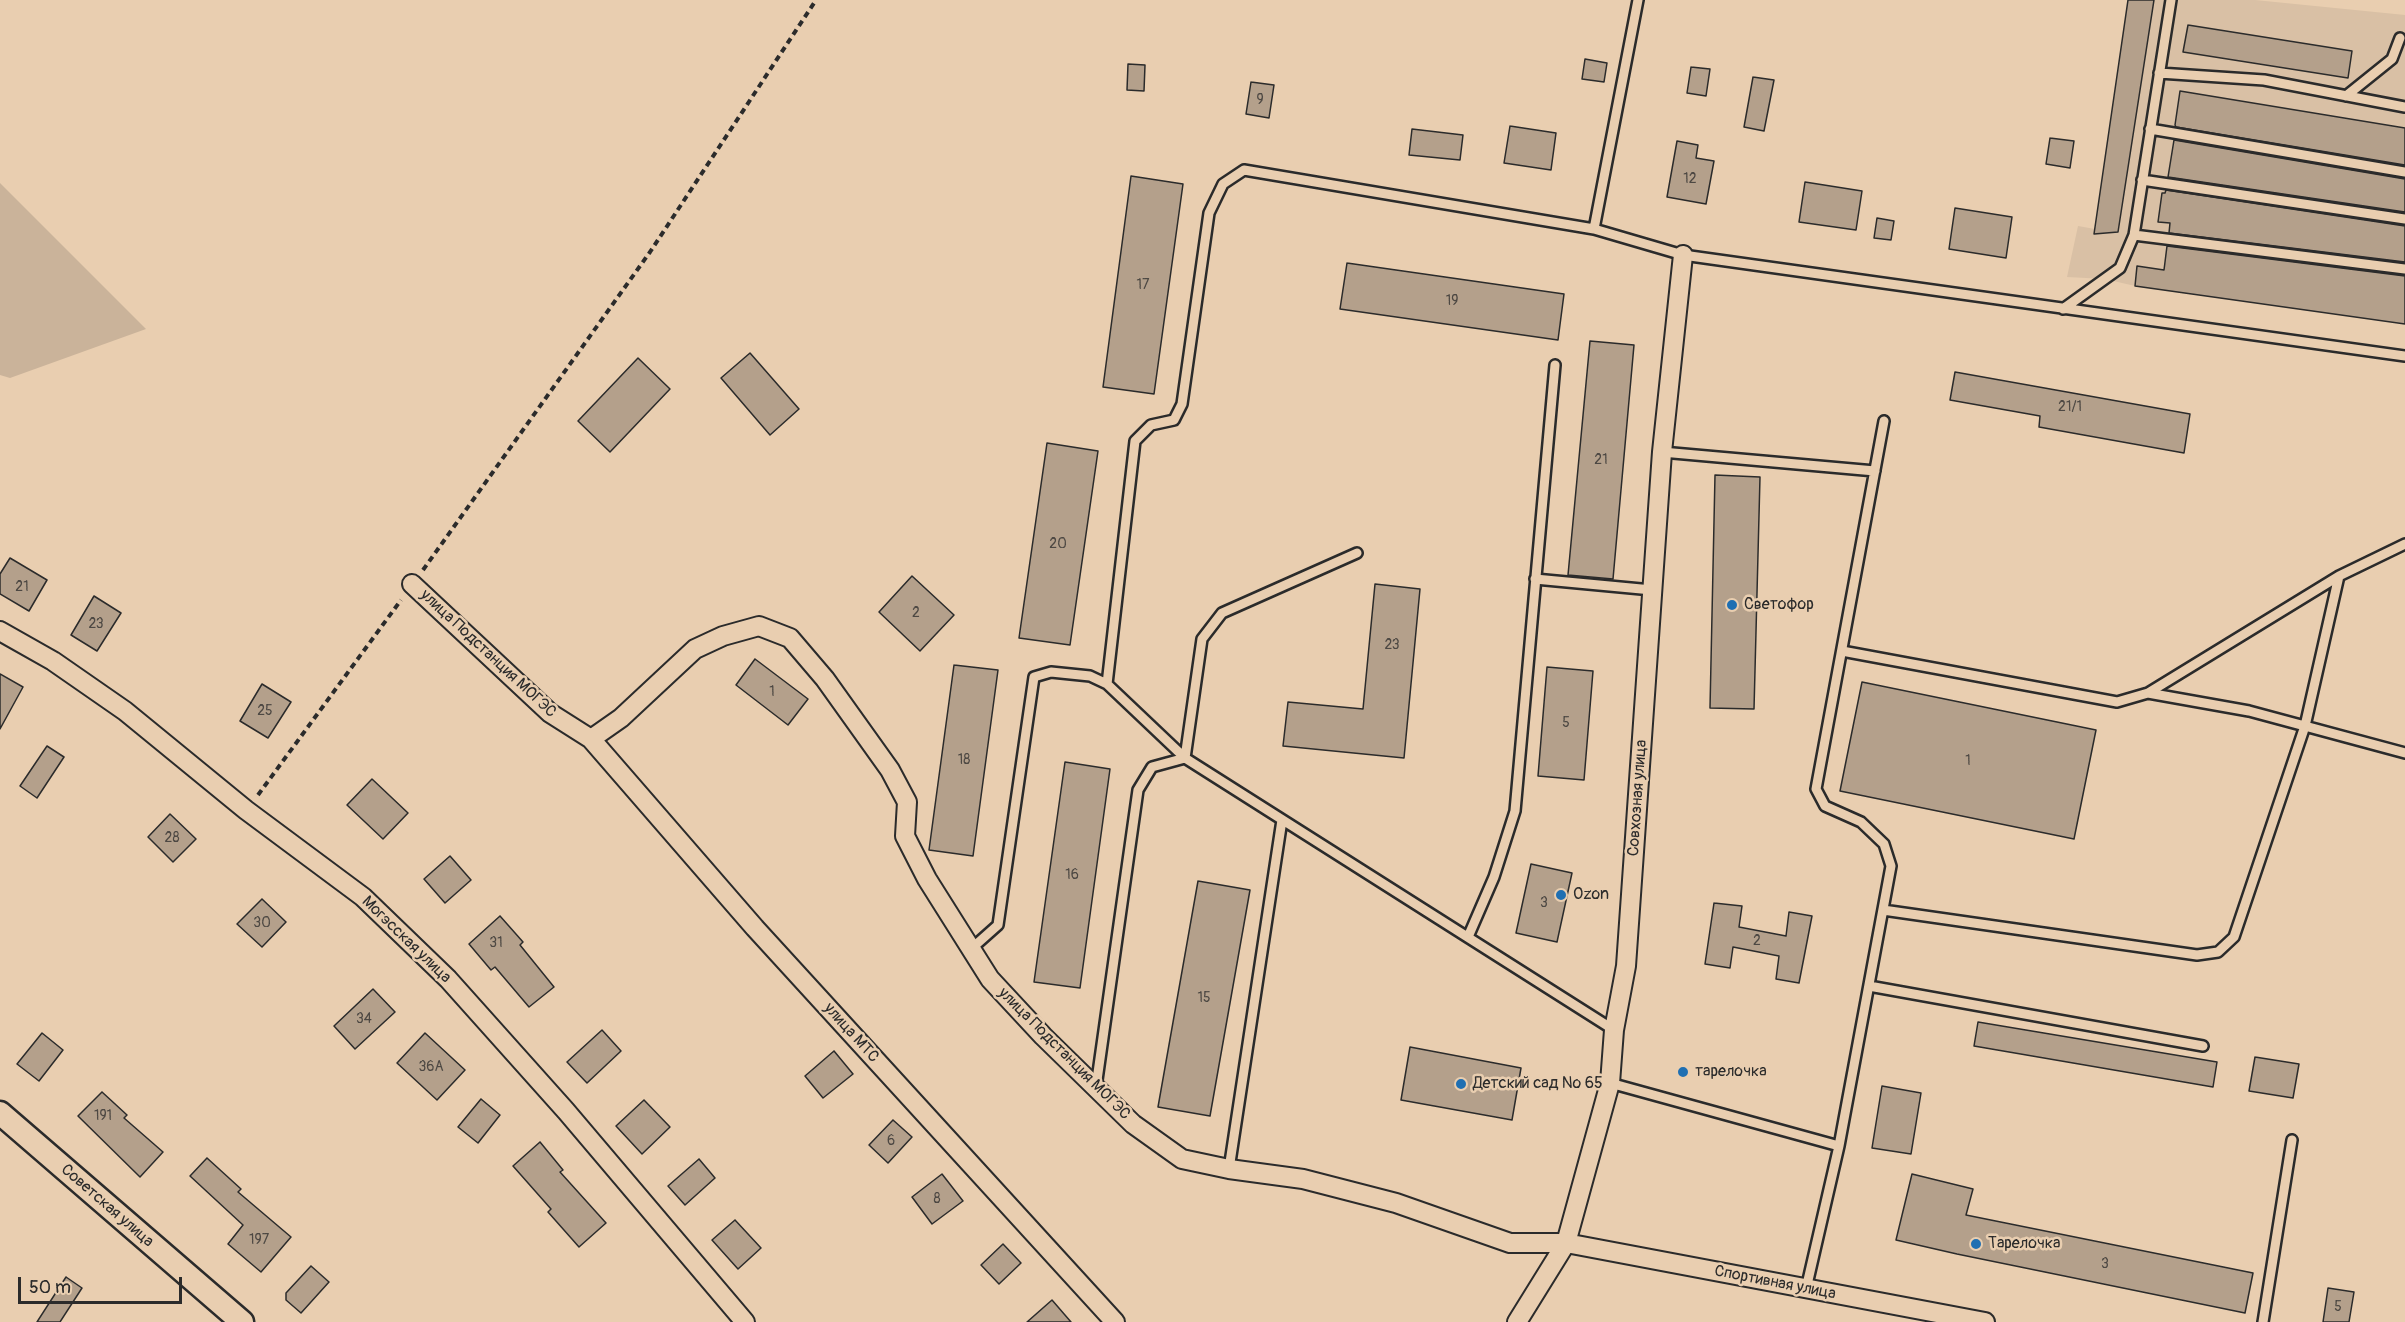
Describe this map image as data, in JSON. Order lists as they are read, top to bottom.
{
  "streets": {
    "street": [
      "улица Подстанция МОГЭС",
      "Совхозная улица",
      "Могэсская улица",
      "улица МТС",
      "Советская улица",
      "Спортивная улица"
    ]
  },
  "crossings": [
    ["улица Подстанция МОГЭС", "Совхозная улица"],
    ["улица Подстанция МОГЭС", "улица МТС"],
    ["улица Подстанция МОГЭС", "Спортивная улица"],
    ["Совхозная улица", "Спортивная улица"]
  ],
  "places": [
    "Светофор",
    "Ozon",
    "тарелочка",
    "Детский сад № 65",
    "Тарелочка"
  ],
  "house_numbers": [
    "9",
    "12",
    "17",
    "19",
    "21/1",
    "21",
    "20",
    "21",
    "2",
    "23",
    "23",
    "1",
    "25",
    "5",
    "18",
    "1",
    "28",
    "16",
    "3",
    "30",
    "2",
    "31",
    "15",
    "34",
    "36А",
    "191",
    "6",
    "8",
    "197",
    "3",
    "5"
  ],
  "scale_bar": "50 m"
}
